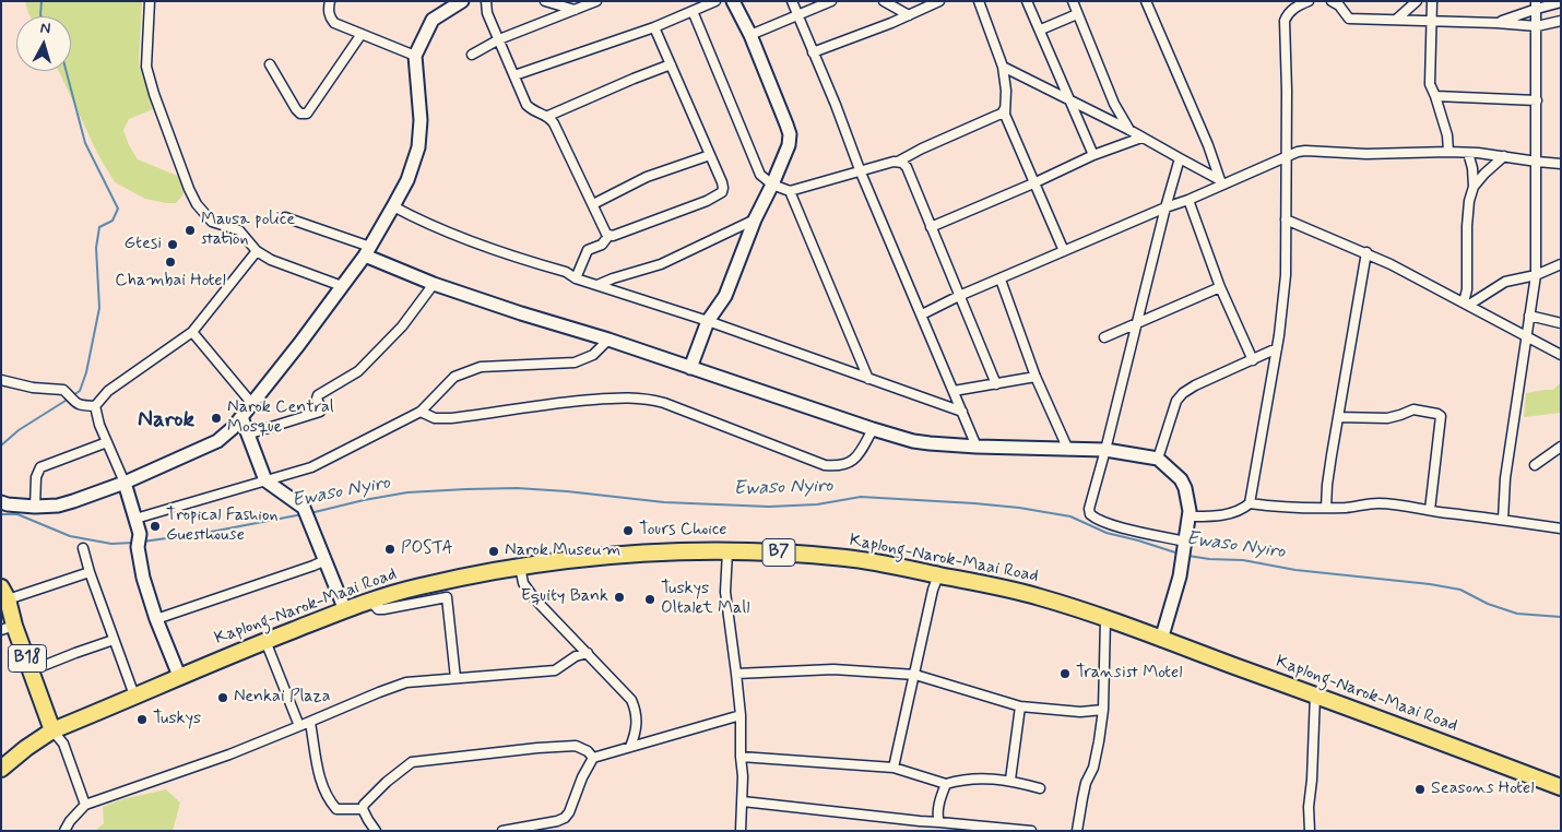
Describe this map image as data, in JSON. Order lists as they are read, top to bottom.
{
  "streets": {
    "highway": ["B7", "Kaplong-Narok-Maai Road", "B18"]
  },
  "crossings": [
    ["Kaplong-Narok-Maai Road", "B18"]
  ],
  "districts": ["Narok"],
  "water": ["Ewaso Nyiro"],
  "places": [
    "Mausa police station",
    "Gtesi",
    "Chambai Hotel",
    "Narok Central Mosque",
    "Tropical Fashion Guesthouse",
    "Tours Choice",
    "POSTA",
    "Narok Museum",
    "Equity Bank",
    "Tuskys Oltalet Mall",
    "Transist Motel",
    "Nenkai Plaza",
    "Tuskys",
    "Seasons Hotel"
  ],
  "north": "top"
}
